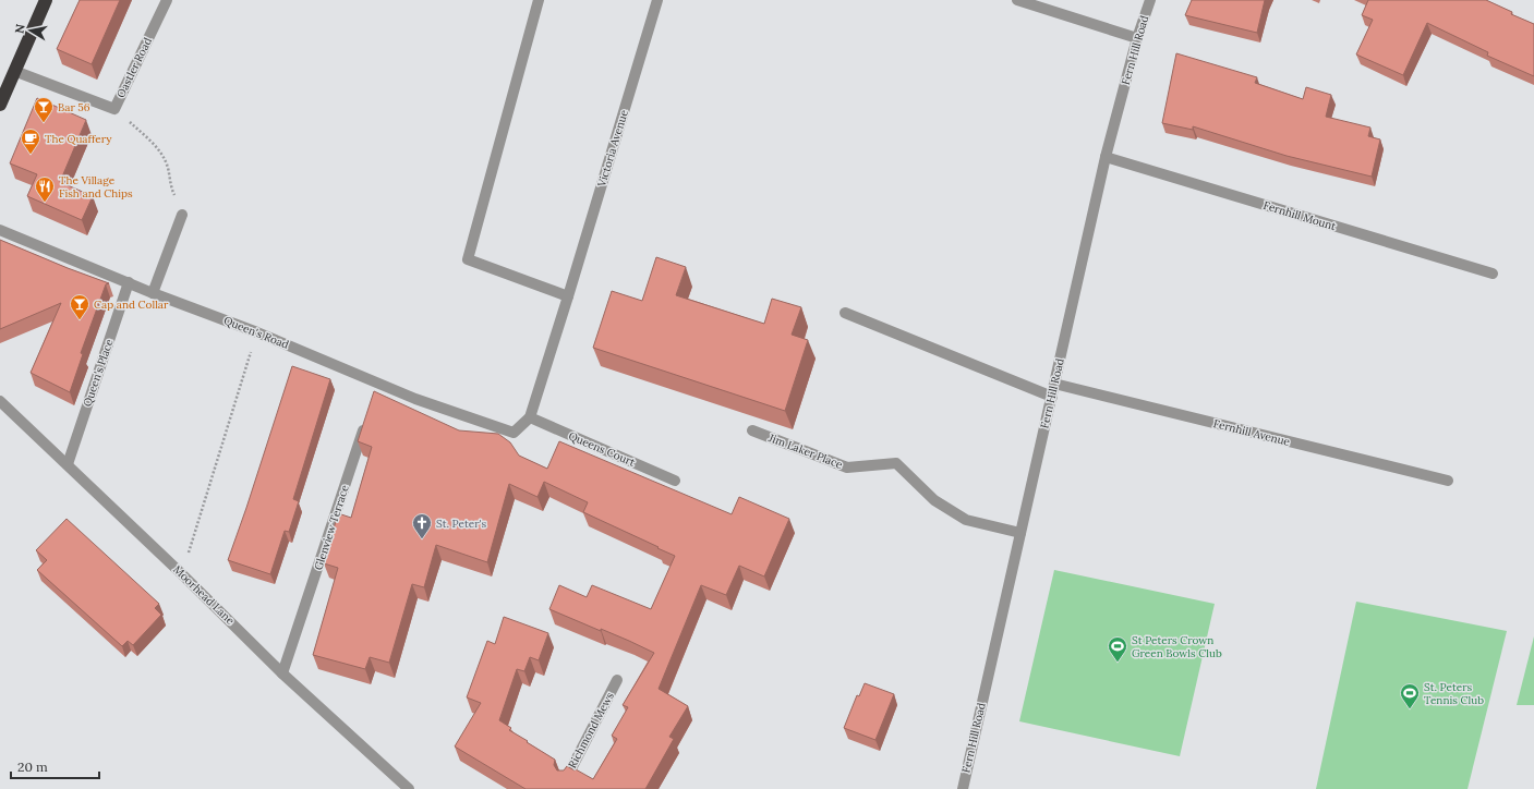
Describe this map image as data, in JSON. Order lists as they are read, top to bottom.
{
  "streets": {
    "street": [
      "Fern Hill Road",
      "Oastler Road",
      "Victoria Avenue",
      "Fernhill Mount",
      "Queen's Road",
      "Queen's Place",
      "Fernhill Avenue",
      "Queens Court",
      "Jim Laker Place",
      "Glenview Terrace",
      "Moorhead Lane",
      "Richmond Mews"
    ]
  },
  "crossings": [
    ["Fern Hill Road", "Fernhill Mount"],
    ["Fern Hill Road", "Fernhill Avenue"],
    ["Fern Hill Road", "Jim Laker Place"],
    ["Victoria Avenue", "Queen's Road"],
    ["Victoria Avenue", "Queens Court"],
    ["Queen's Road", "Queen's Place"],
    ["Queen's Road", "Queens Court"],
    ["Queen's Place", "Moorhead Lane"],
    ["Glenview Terrace", "Moorhead Lane"]
  ],
  "places": {
    "bar": ["Bar 56", "Cap and Collar"],
    "cafe": ["The Quaffery"],
    "restaurant": ["The Village Fish and Chips"],
    "church": ["St. Peter's"],
    "sports": ["St Peters Crown Green Bowls Club", "St. Peters Tennis Club"]
  },
  "scale_bar": "20 m",
  "north": "left"
}
